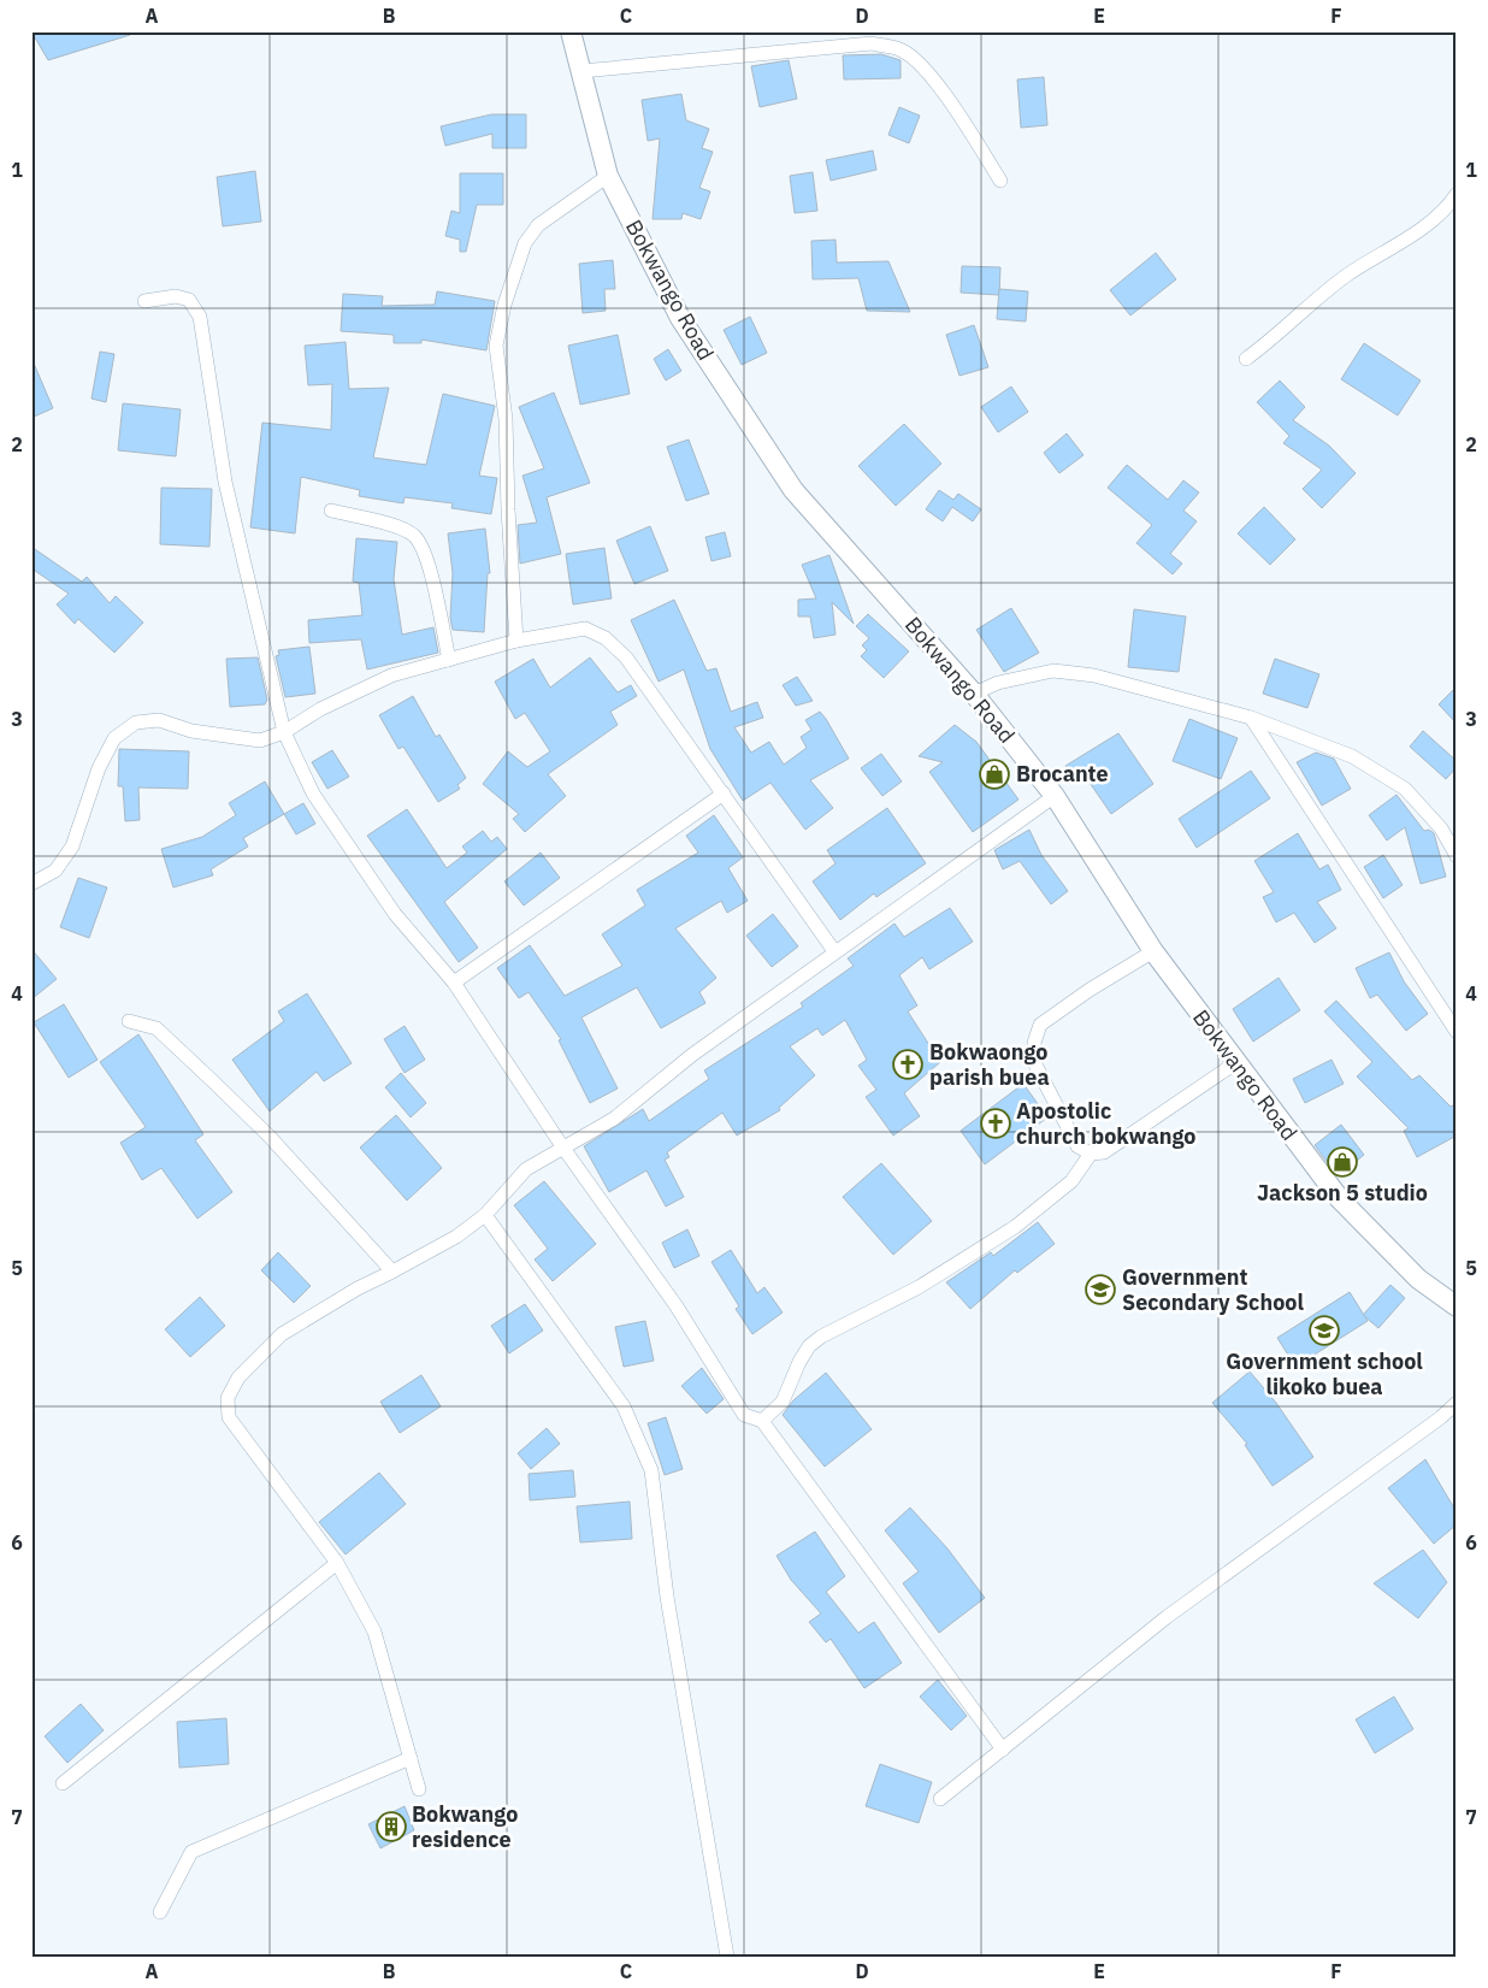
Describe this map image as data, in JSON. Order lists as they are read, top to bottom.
{
  "streets": {
    "street": ["Bokwango Road"]
  },
  "places": {
    "shop": ["Brocante", "Jackson 5 studio"],
    "church": ["Bokwaongo parish buea", "Apostolic church bokwango"],
    "school or university": ["Government Secondary School", "Government school likoko buea"],
    "building": ["Bokwango residence"]
  },
  "grid": {
    "columns": [
      "A",
      "B",
      "C",
      "D",
      "E",
      "F"
    ],
    "rows": [
      "1",
      "2",
      "3",
      "4",
      "5",
      "6",
      "7"
    ]
  }
}
